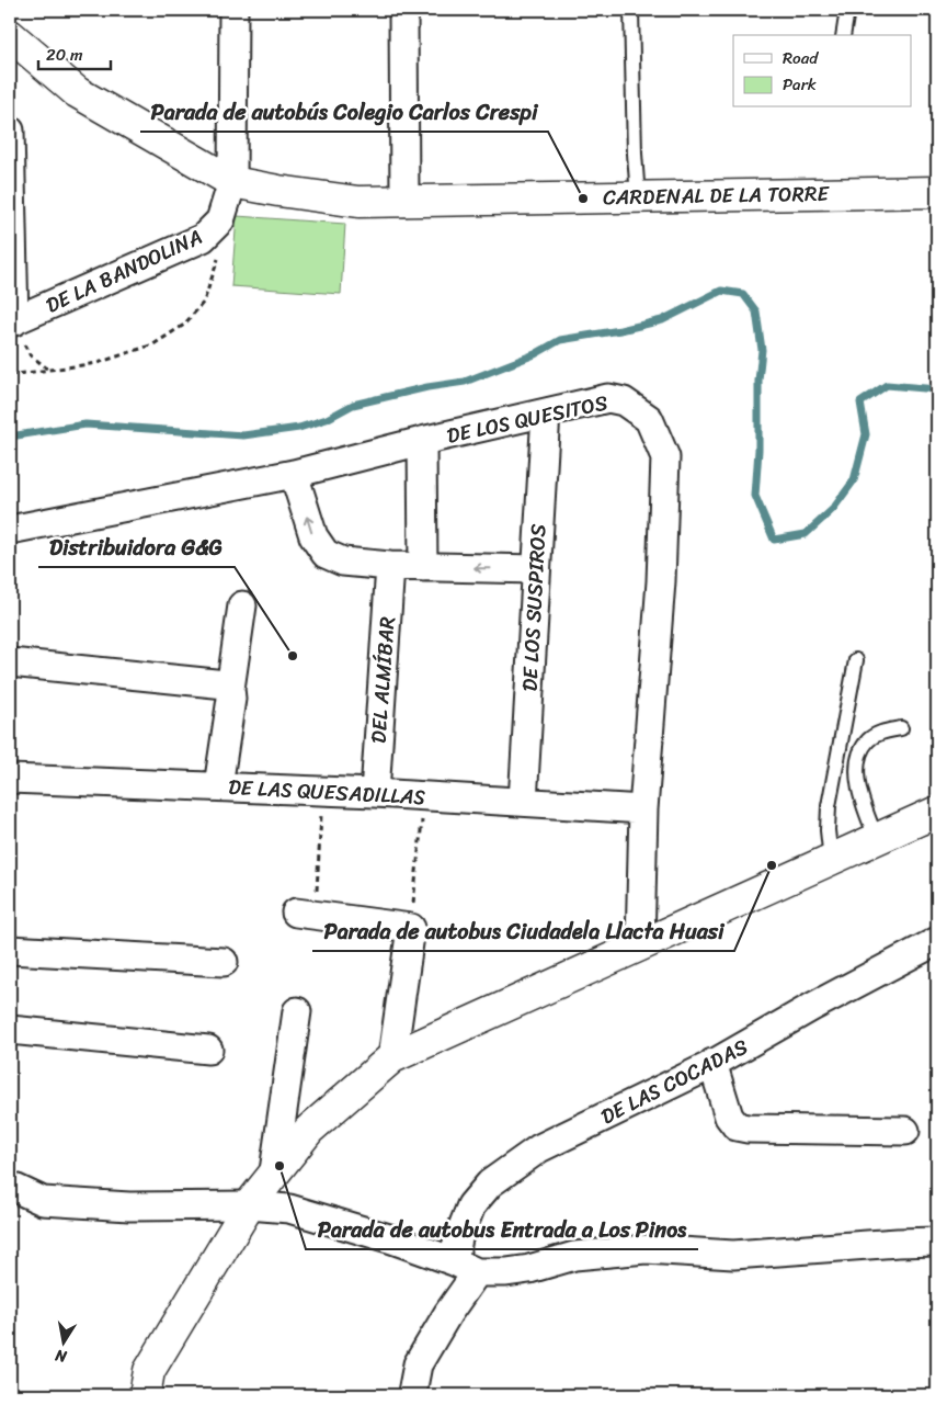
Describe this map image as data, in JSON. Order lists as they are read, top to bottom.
{
  "streets": {
    "street": [
      "CARDENAL DE LA TORRE",
      "DE LA BANDOLINA",
      "DE LOS QUESITOS",
      "DE LOS SUSPIROS",
      "DEL ALMÍBAR",
      "DE LAS QUESADILLAS",
      "DE LAS COCADAS"
    ]
  },
  "crossings": [
    ["CARDENAL DE LA TORRE", "DE LA BANDOLINA"],
    ["DE LOS QUESITOS", "DE LOS SUSPIROS"],
    ["DE LOS QUESITOS", "DE LAS QUESADILLAS"],
    ["DE LOS SUSPIROS", "DE LAS QUESADILLAS"],
    ["DEL ALMÍBAR", "DE LAS QUESADILLAS"]
  ],
  "places": [
    "Parada de autobús Colegio Carlos Crespi",
    "Distribuidora G&G",
    "Parada de autobus Ciudadela Llacta Huasi",
    "Parada de autobus Entrada a Los Pinos"
  ],
  "legend": ["Road", "Park"],
  "scale_bar": "20 m",
  "north": "bottom"
}
